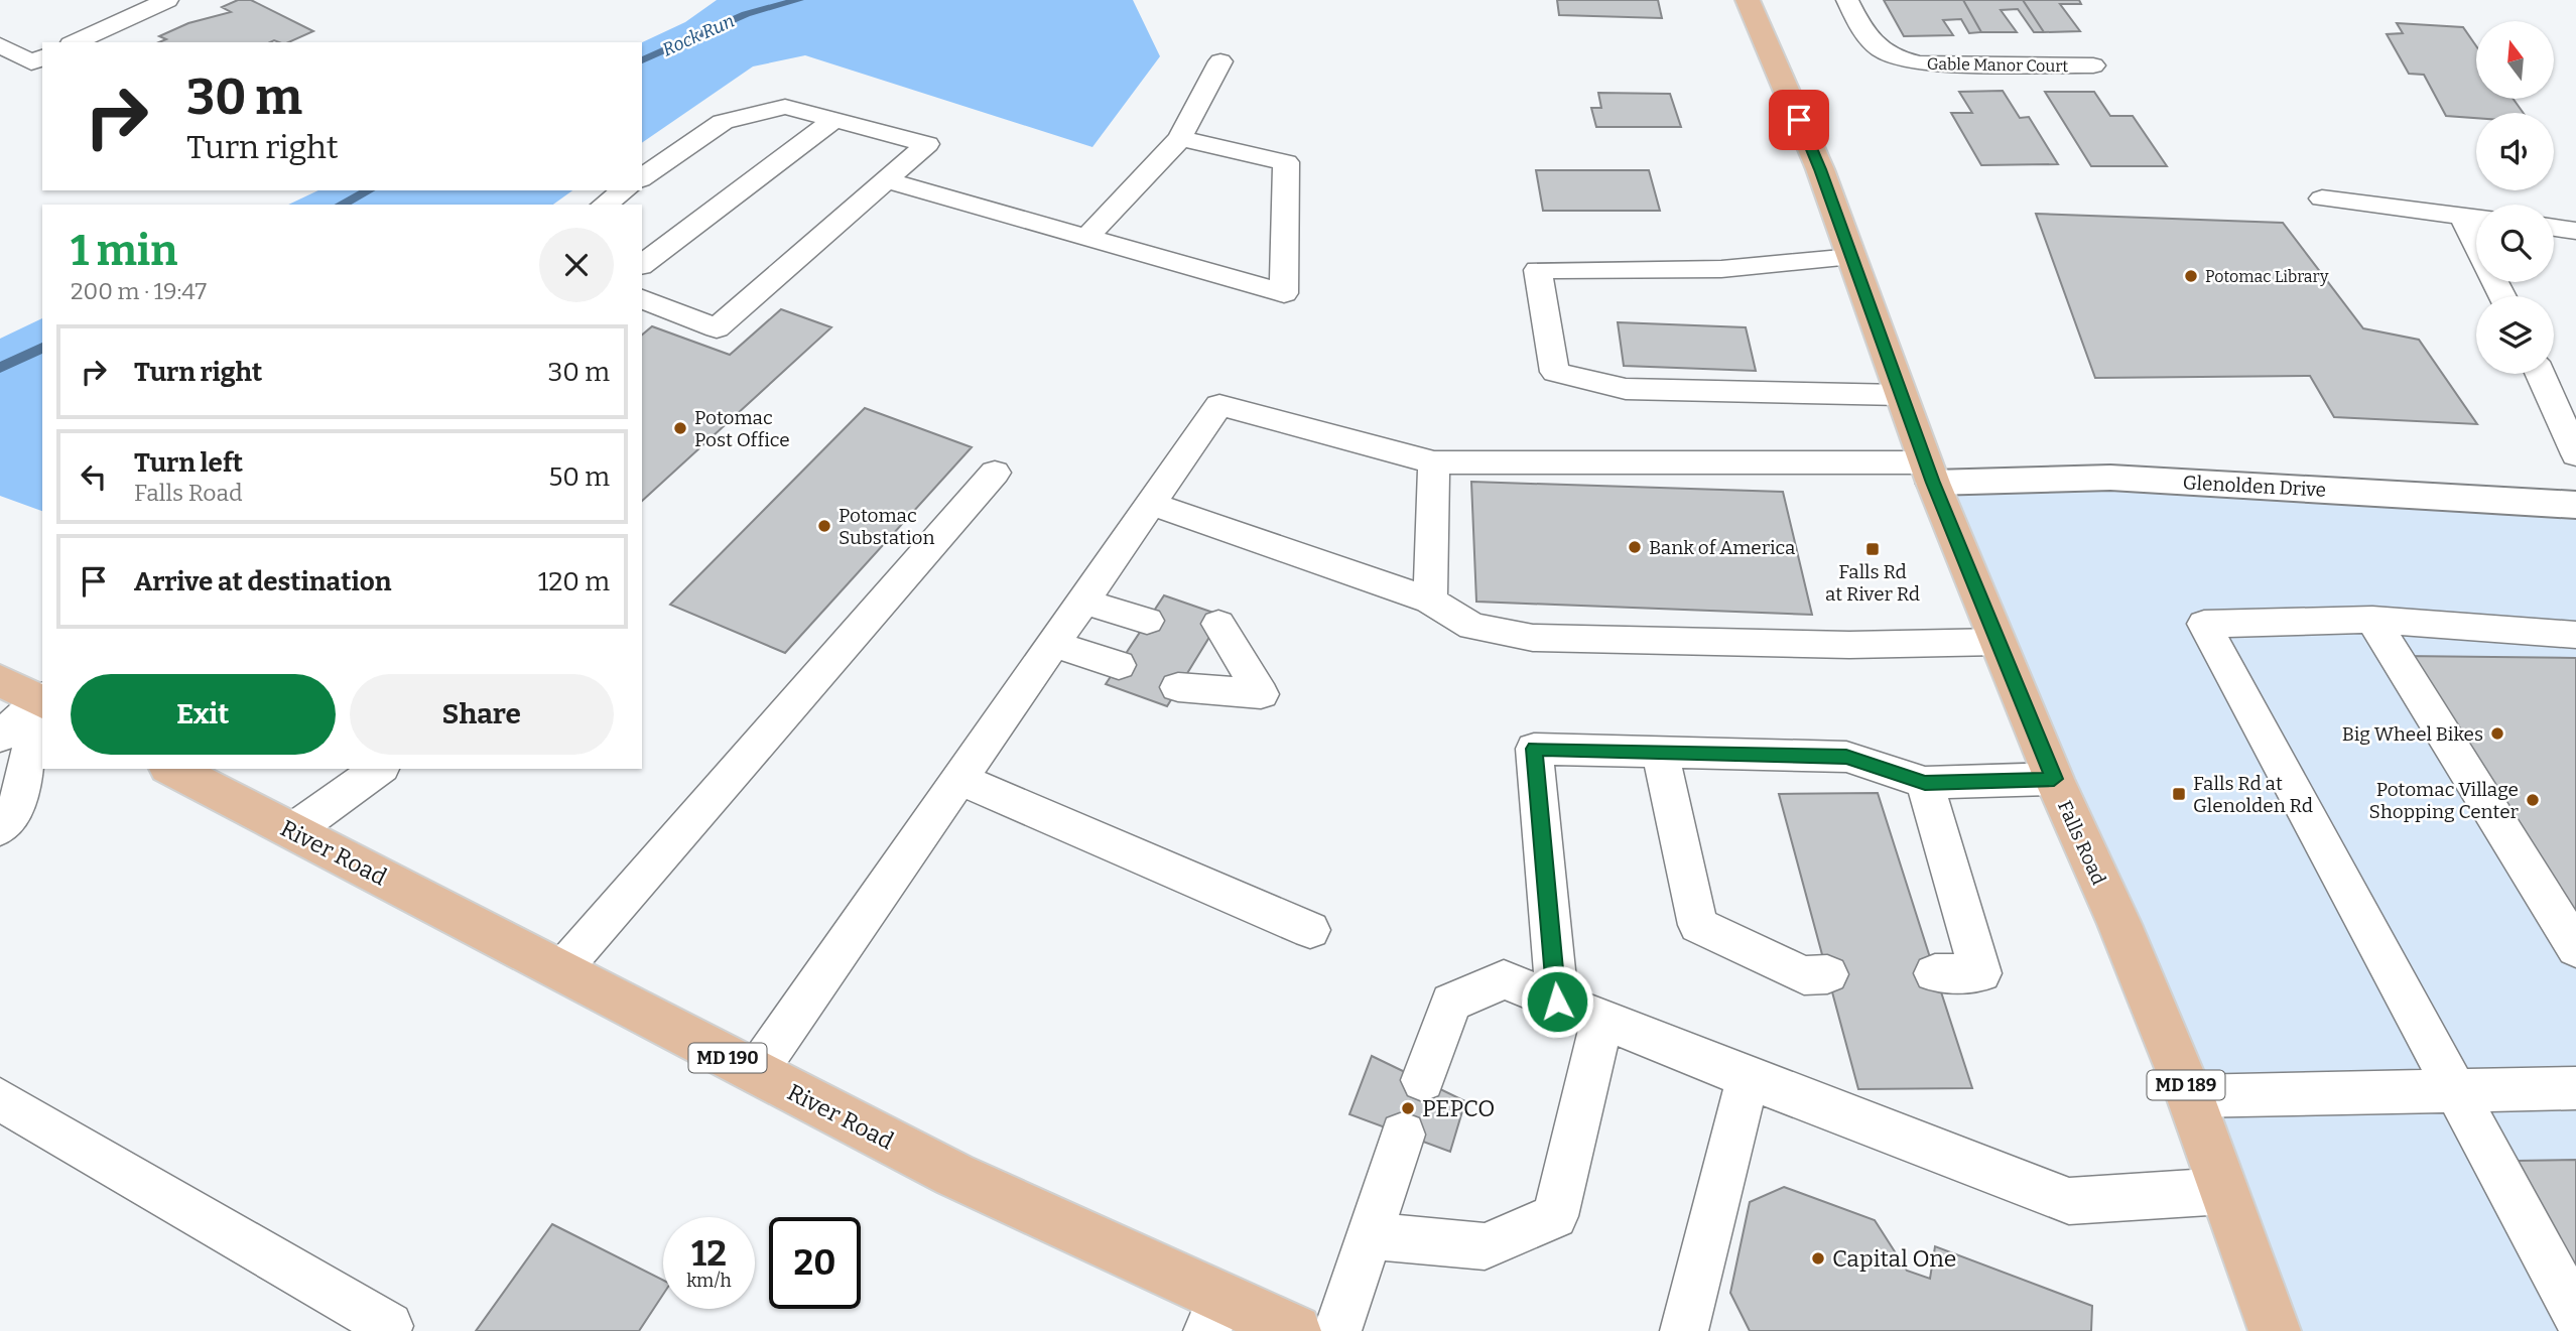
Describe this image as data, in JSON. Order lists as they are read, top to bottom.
{
  "streets": {
    "main road": [
      "Falls Road",
      "River Road",
      "MD 190",
      "MD 189"
    ],
    "street": ["Glenolden Drive"],
    "lane": ["Gable Manor Court"]
  },
  "crossings": [
    ["Glenolden Drive", "Falls Road"]
  ],
  "water": ["Rock Run"],
  "places": {
    "other": [
      "Potomac Library",
      "Potomac Post Office",
      "Potomac Substation",
      "Bank of America",
      "Big Wheel Bikes",
      "Potomac Village Shopping Center",
      "PEPCO",
      "Capital One"
    ],
    "transit": ["Falls Rd at River Rd", "Falls Rd at Glenolden Rd"]
  },
  "north": "top",
  "page": {
    "turn": ["30 m", "Turn right"],
    "heading": ["1 min", "200 m · 19:47"],
    "list": [
      {
        "name": "Turn right",
        "value": "30 m"
      },
      {
        "name": "Turn left",
        "note": "Falls Road",
        "value": "50 m"
      },
      {
        "name": "Arrive at destination",
        "value": "120 m"
      }
    ],
    "buttons": ["Exit", "Share"],
    "speed": "12 km/h",
    "limit": "20"
  }
}
